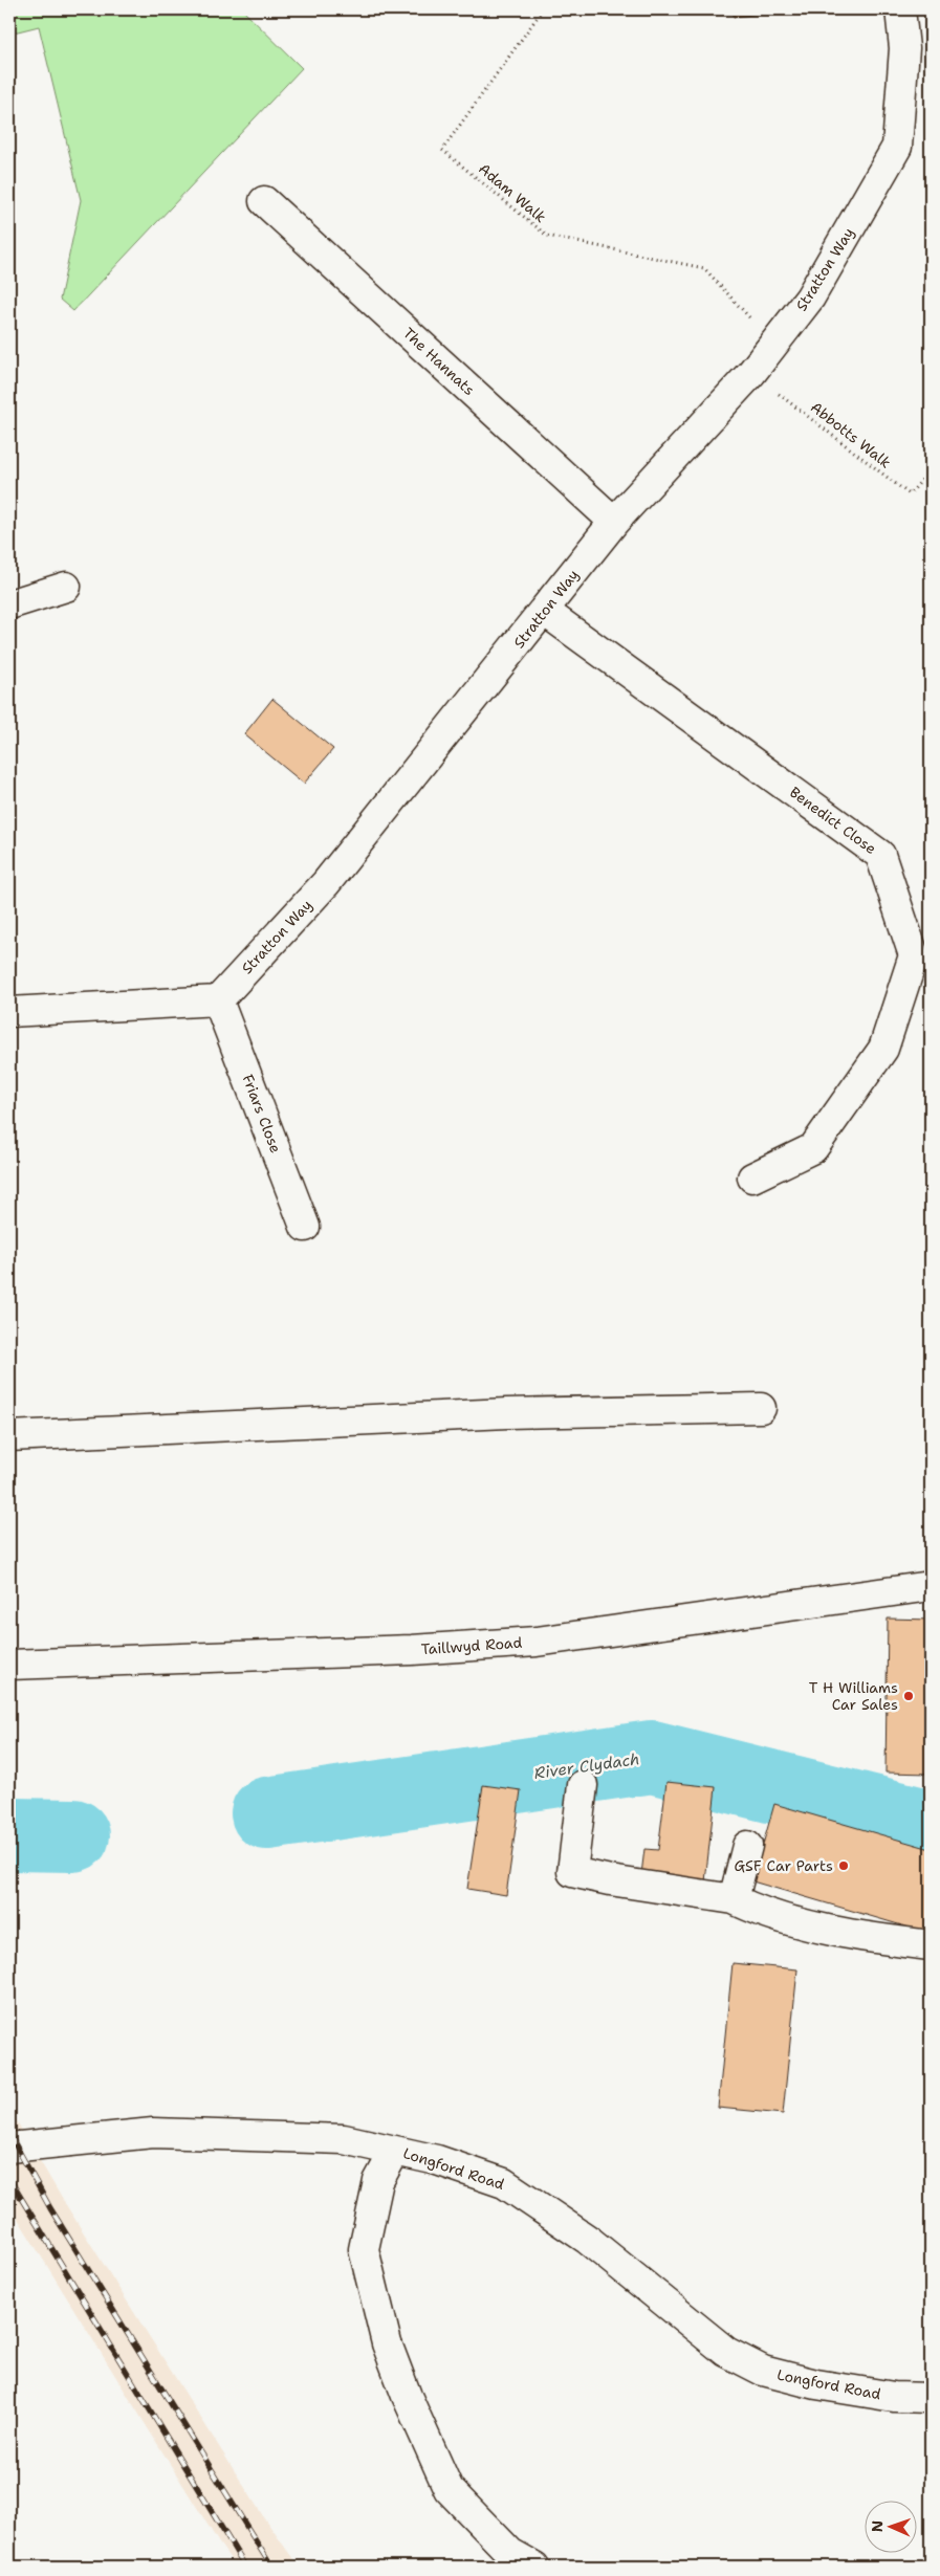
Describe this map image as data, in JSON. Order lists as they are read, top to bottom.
{
  "streets": {
    "street": [
      "Stratton Way",
      "The Hannats",
      "Benedict Close",
      "Friars Close",
      "Taillwyd Road",
      "Longford Road"
    ],
    "path": ["Adam Walk", "Abbotts Walk"]
  },
  "crossings": [
    ["Adam Walk", "Stratton Way"],
    ["Stratton Way", "The Hannats"],
    ["Stratton Way", "Abbotts Walk"],
    ["Stratton Way", "Benedict Close"],
    ["Stratton Way", "Friars Close"]
  ],
  "water": ["River Clydach"],
  "places": ["T H Williams Car Sales", "GSF Car Parts"],
  "north": "left"
}
